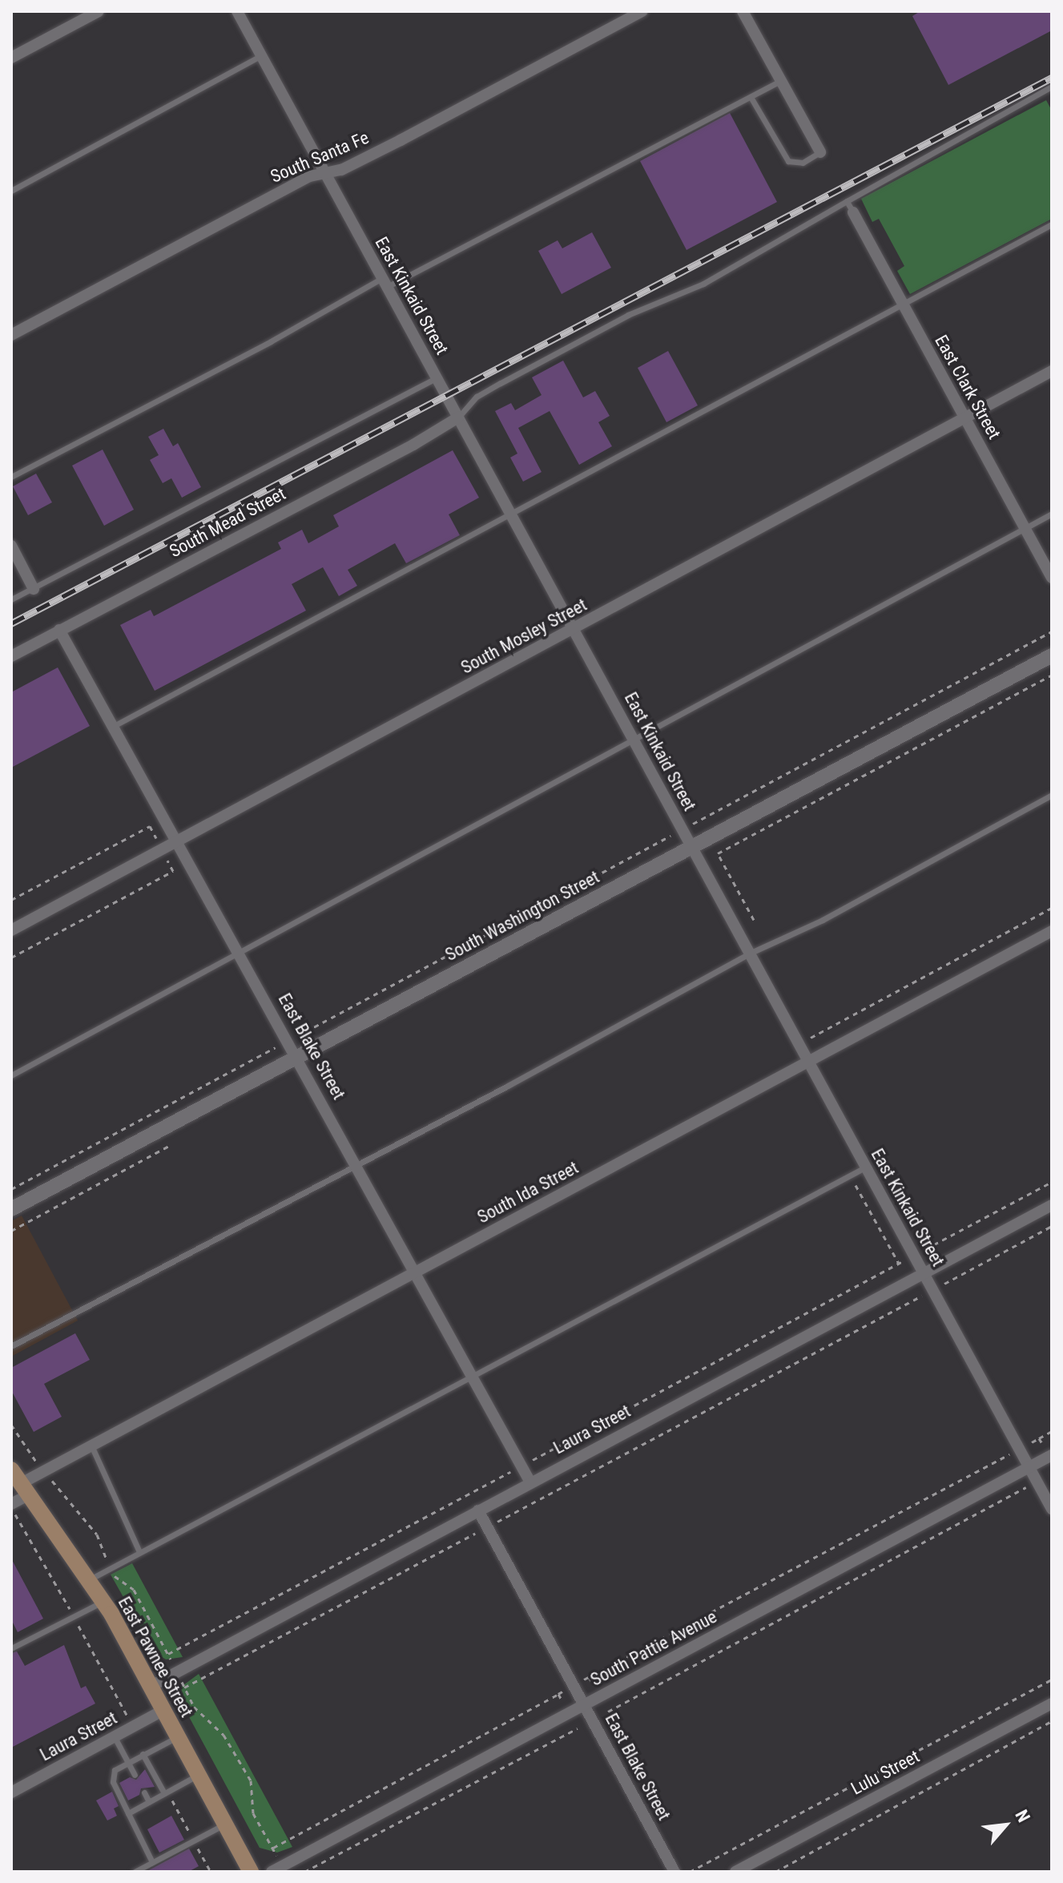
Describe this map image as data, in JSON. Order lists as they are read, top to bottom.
{
  "streets": {
    "main road": ["East Pawnee Street"],
    "street": [
      "South Santa Fe",
      "East Kinkaid Street",
      "East Clark Street",
      "South Mead Street",
      "South Mosley Street",
      "South Washington Street",
      "East Blake Street",
      "South Ida Street",
      "Laura Street",
      "South Pattie Avenue",
      "Lulu Street"
    ]
  },
  "crossings": [
    ["South Santa Fe", "East Kinkaid Street"],
    ["East Kinkaid Street", "South Mead Street"],
    ["East Kinkaid Street", "South Mosley Street"],
    ["East Kinkaid Street", "South Washington Street"],
    ["East Kinkaid Street", "South Ida Street"],
    ["East Kinkaid Street", "Laura Street"],
    ["East Kinkaid Street", "South Pattie Avenue"],
    ["East Clark Street", "South Mosley Street"],
    ["South Mead Street", "East Blake Street"],
    ["South Mosley Street", "East Blake Street"],
    ["South Washington Street", "East Blake Street"],
    ["East Blake Street", "South Ida Street"],
    ["East Blake Street", "Laura Street"],
    ["East Blake Street", "South Pattie Avenue"],
    ["South Ida Street", "East Pawnee Street"],
    ["Laura Street", "East Pawnee Street"]
  ],
  "north": "top right"
}
